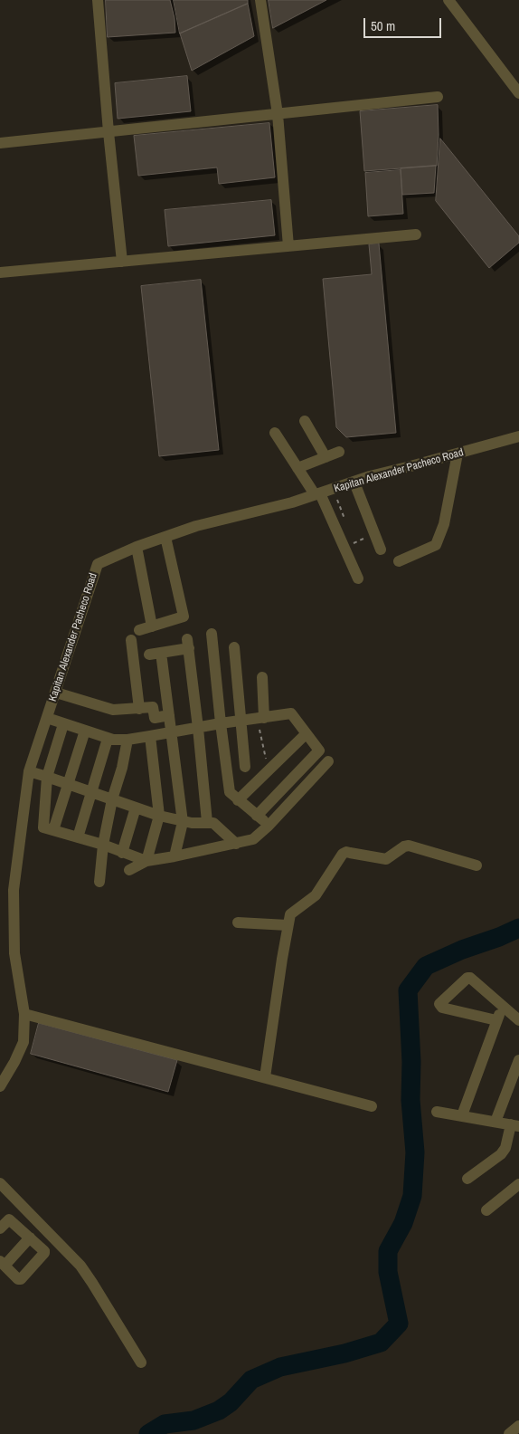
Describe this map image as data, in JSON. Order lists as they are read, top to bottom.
{
  "streets": {
    "street": ["Kapitan Alexander Pacheco Road"]
  },
  "scale_bar": "50 m"
}
